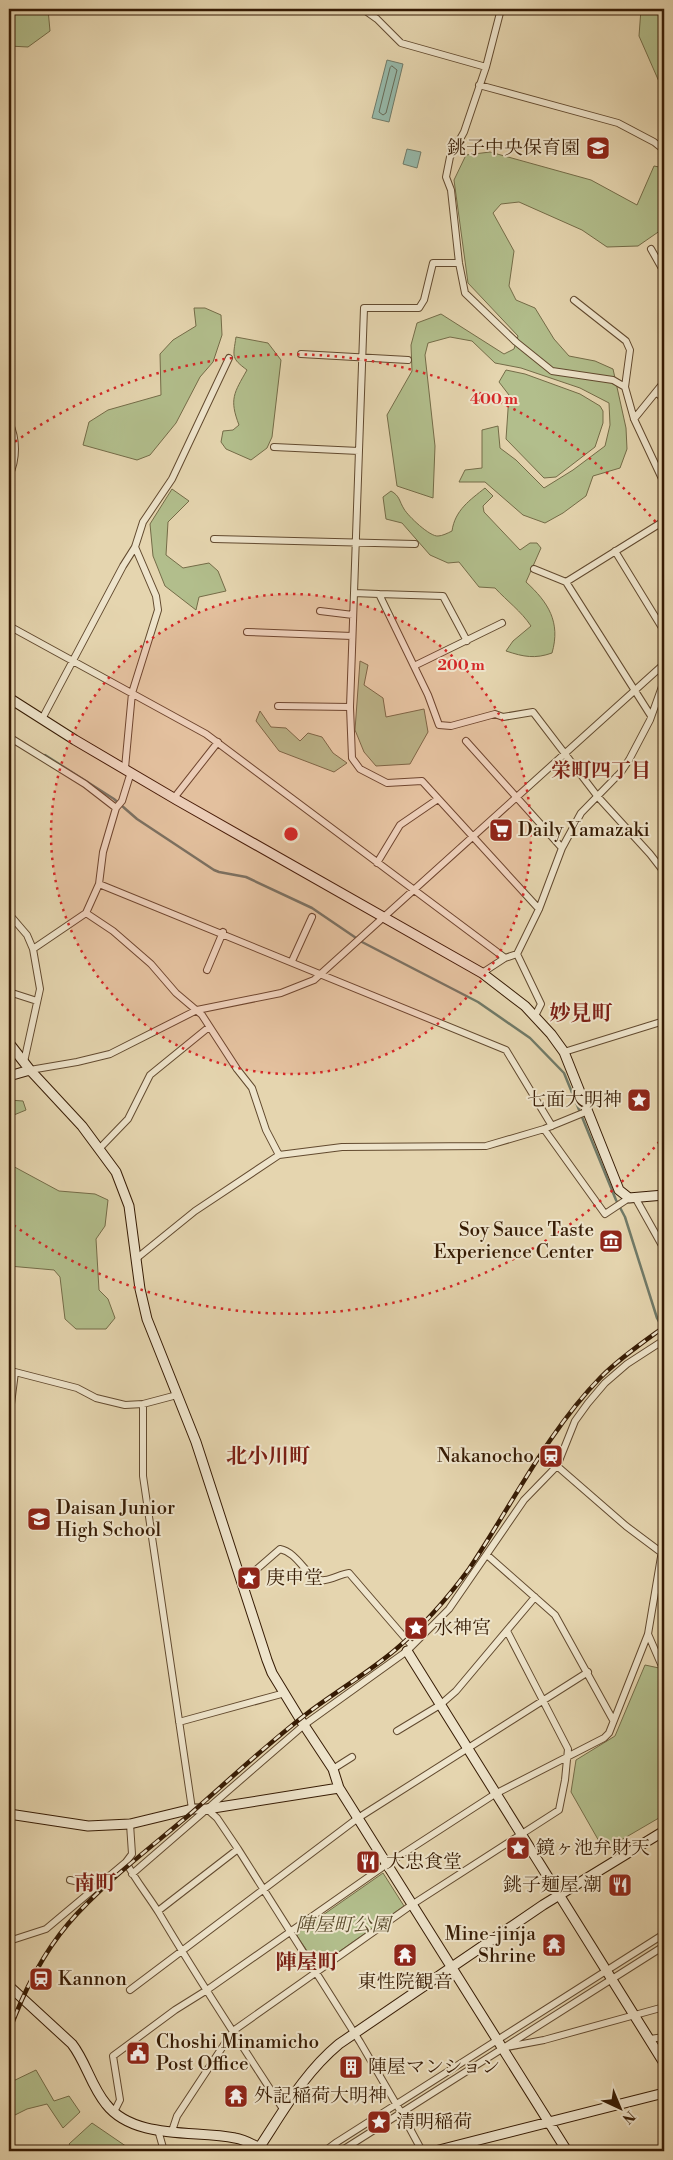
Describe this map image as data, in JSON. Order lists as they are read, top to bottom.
{
  "districts": [
    "栄町四丁目",
    "妙見町",
    "北小川町",
    "南町",
    "陣屋町"
  ],
  "parks": ["陣屋町公園"],
  "places": {
    "school or university": ["銚子中央保育園", "Daisan Junior High School"],
    "supermarket": ["Daily Yamazaki"],
    "place": [
      "七面大明神",
      "庚申堂",
      "水神宮",
      "鏡ヶ池弁財天",
      "清明稲荷"
    ],
    "museum": ["Soy Sauce Taste Experience Center"],
    "station": ["Nakanocho", "Kannon"],
    "restaurant": ["大忠食堂", "銚子麺屋 潮"],
    "temple": ["Mine-jinja Shrine", "東性院観音", "外記稲荷大明神"],
    "public building": ["Choshi Minamicho Post Office"],
    "building": ["陣屋マンション"]
  },
  "north": "bottom right",
  "rings": ["400 m", "200 m"]
}
